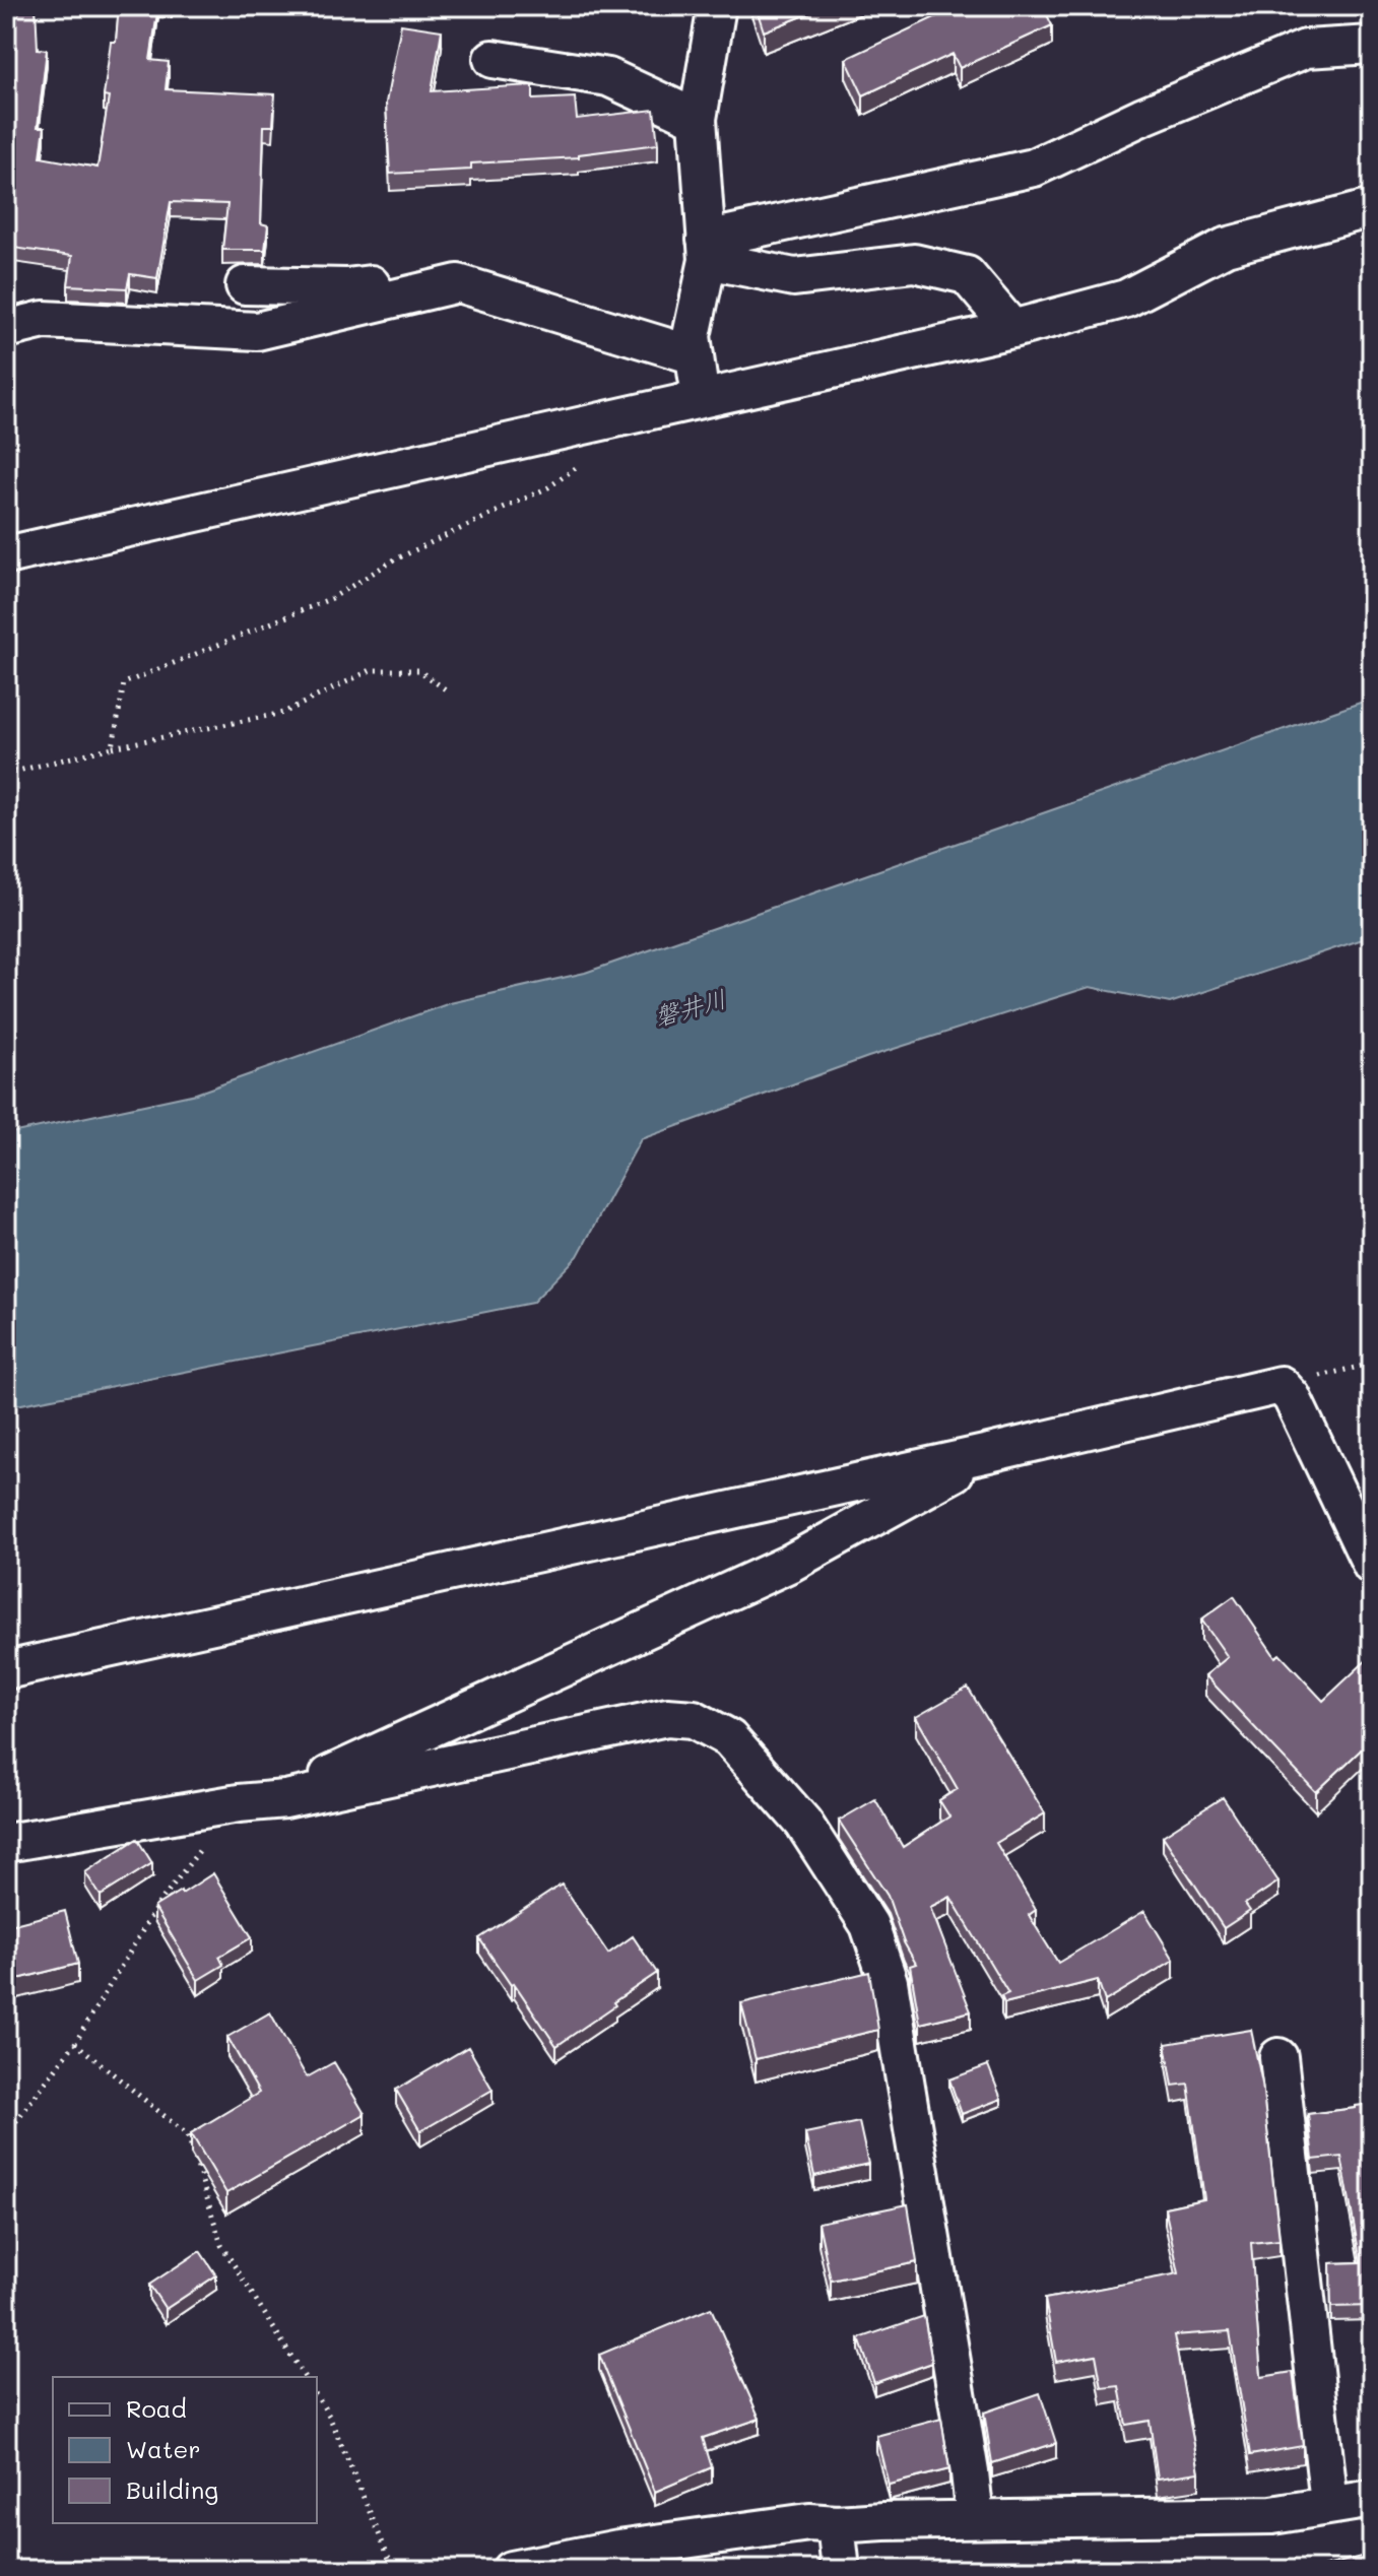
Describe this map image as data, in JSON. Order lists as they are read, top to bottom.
{
  "water": ["磐井川"],
  "legend": ["Road", "Water", "Building"]
}
